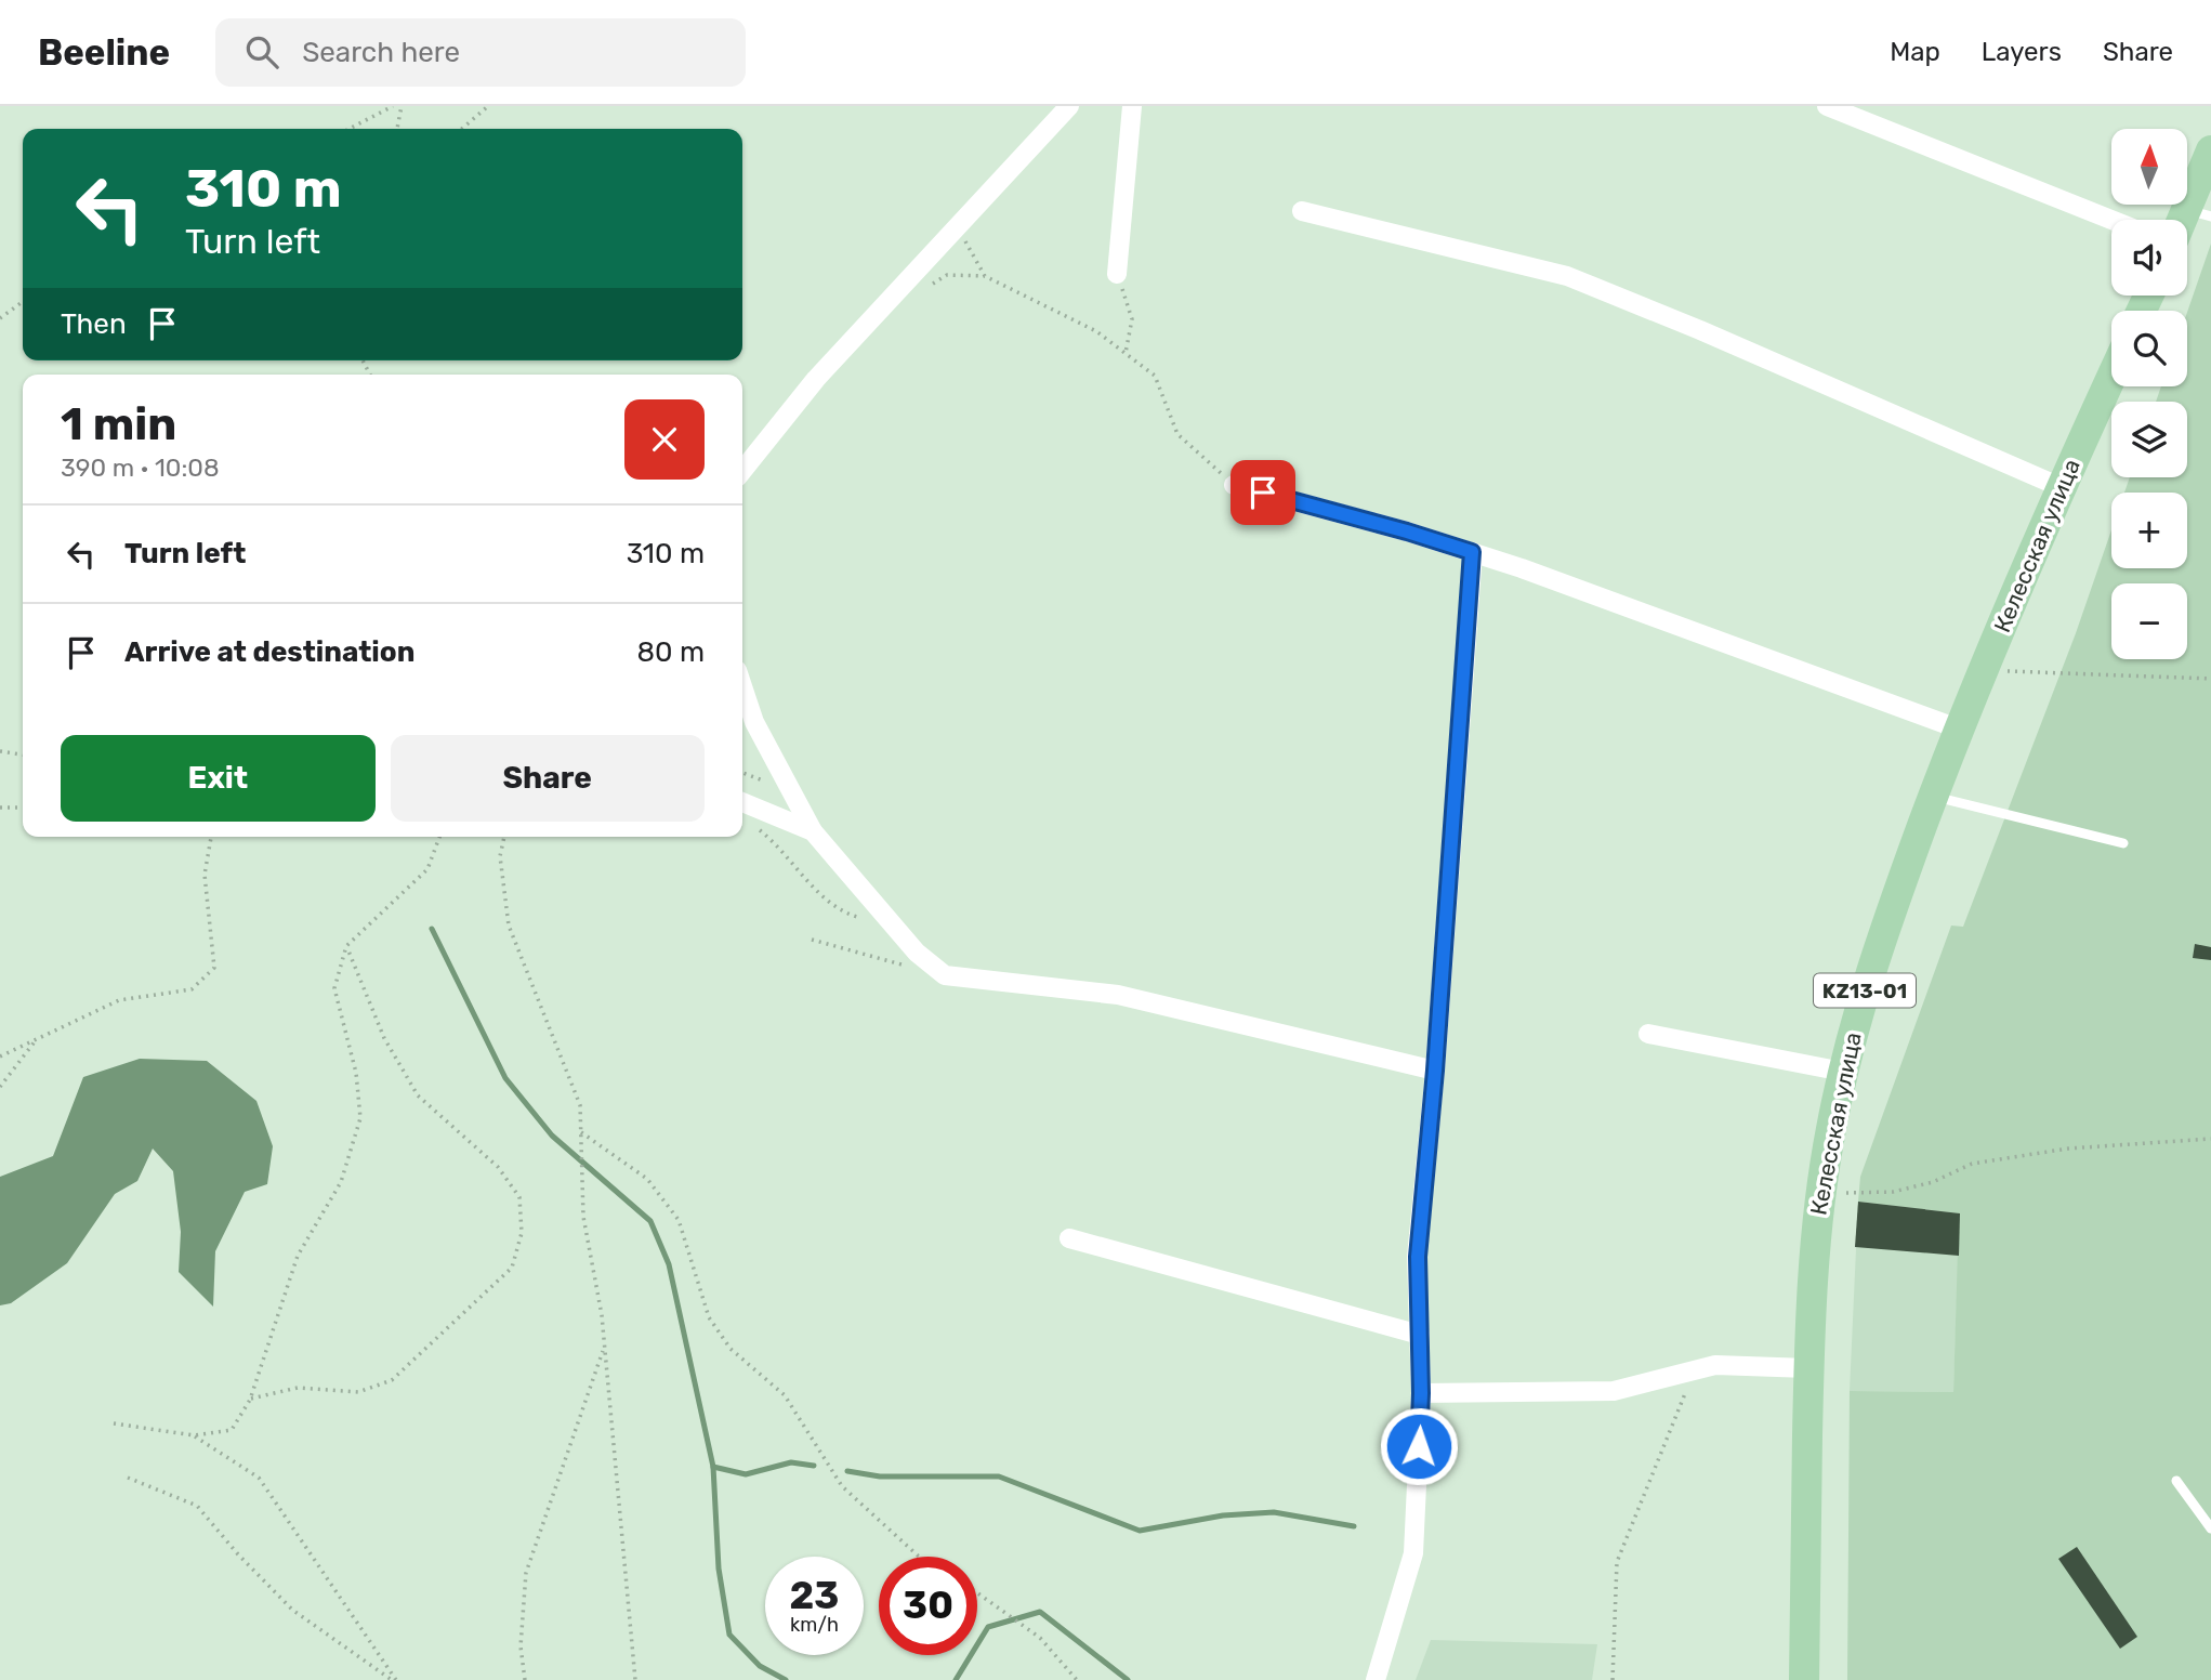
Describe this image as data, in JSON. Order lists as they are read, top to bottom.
{
  "streets": {
    "main road": ["Келесская улица", "KZ13-01"]
  },
  "north": "top",
  "page": {
    "header": "Beeline",
    "search": "Search here",
    "nav": ["Map", "Layers", "Share"],
    "map_buttons": ["+", "−"],
    "turn": ["310 m", "Turn left"],
    "then": "Then",
    "heading": ["1 min", "390 m · 10:08"],
    "list": [
      {
        "name": "Turn left",
        "value": "310 m"
      },
      {
        "name": "Arrive at destination",
        "value": "80 m"
      }
    ],
    "buttons": ["Exit", "Share"],
    "speed": "23 km/h",
    "limit": "30"
  }
}
